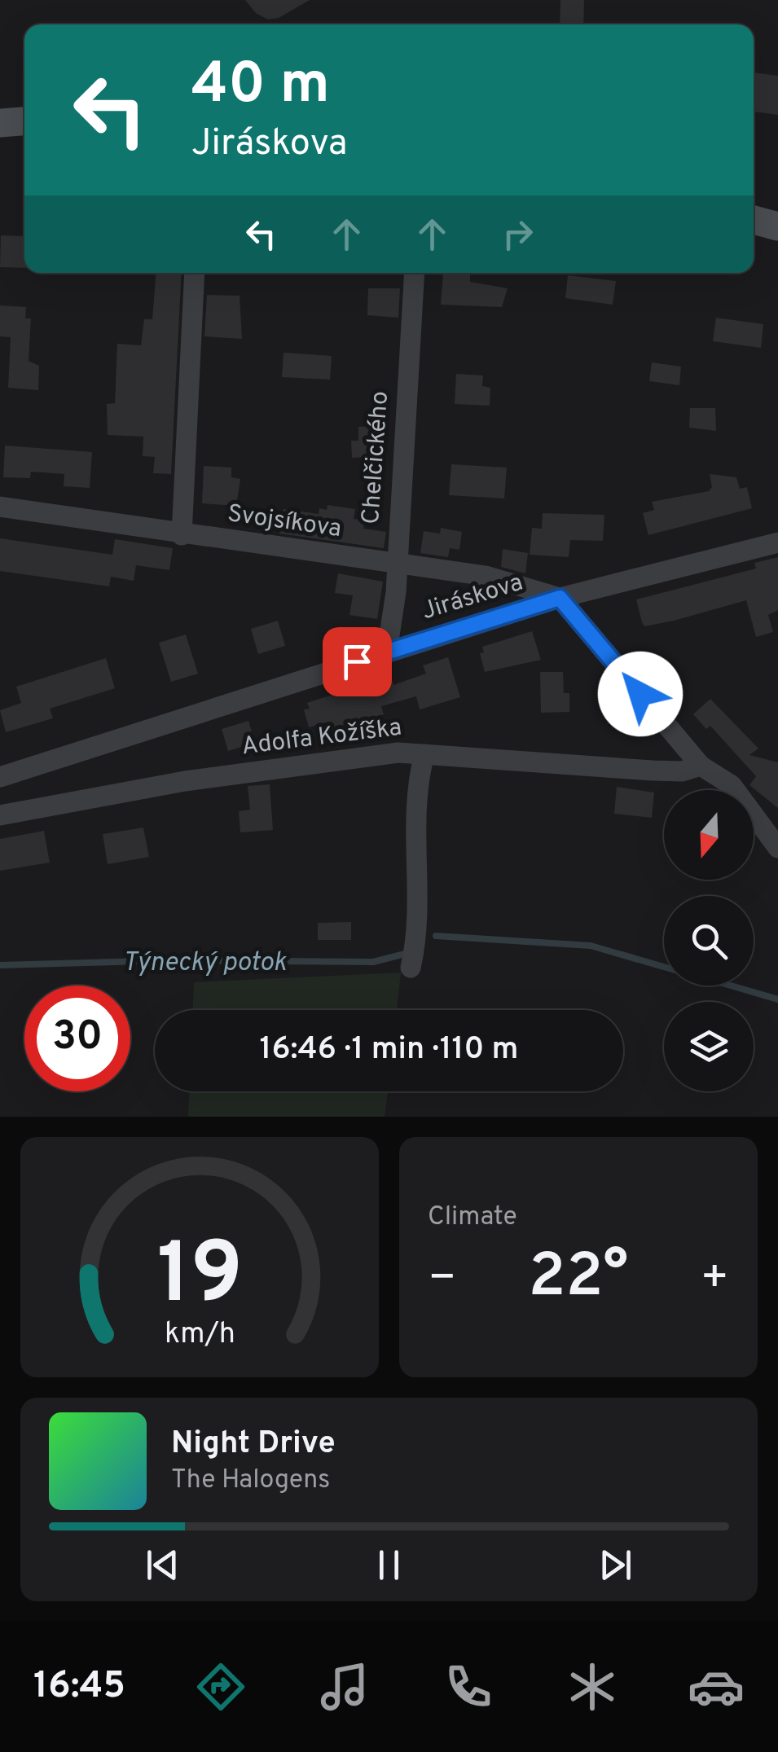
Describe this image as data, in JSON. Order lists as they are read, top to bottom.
{
  "streets": {
    "street": [
      "Chelčického",
      "Svojsíkova",
      "Jiráskova",
      "Adolfa Kožíška"
    ]
  },
  "crossings": [
    ["Chelčického", "Svojsíkova"],
    ["Chelčického", "Jiráskova"],
    ["Svojsíkova", "Jiráskova"]
  ],
  "water": ["Týnecký potok"],
  "north": "bottom",
  "page": {
    "turn": ["40 m", "Jiráskova"],
    "limit": "30",
    "trip": "16:46 · 1 min · 110 m",
    "tile": "Climate",
    "heat": ["−", "22°", "+"],
    "song": ["Night Drive", "The Halogens"],
    "tabs": "16:45",
    "gauge": ["19", "km/h"]
  }
}
